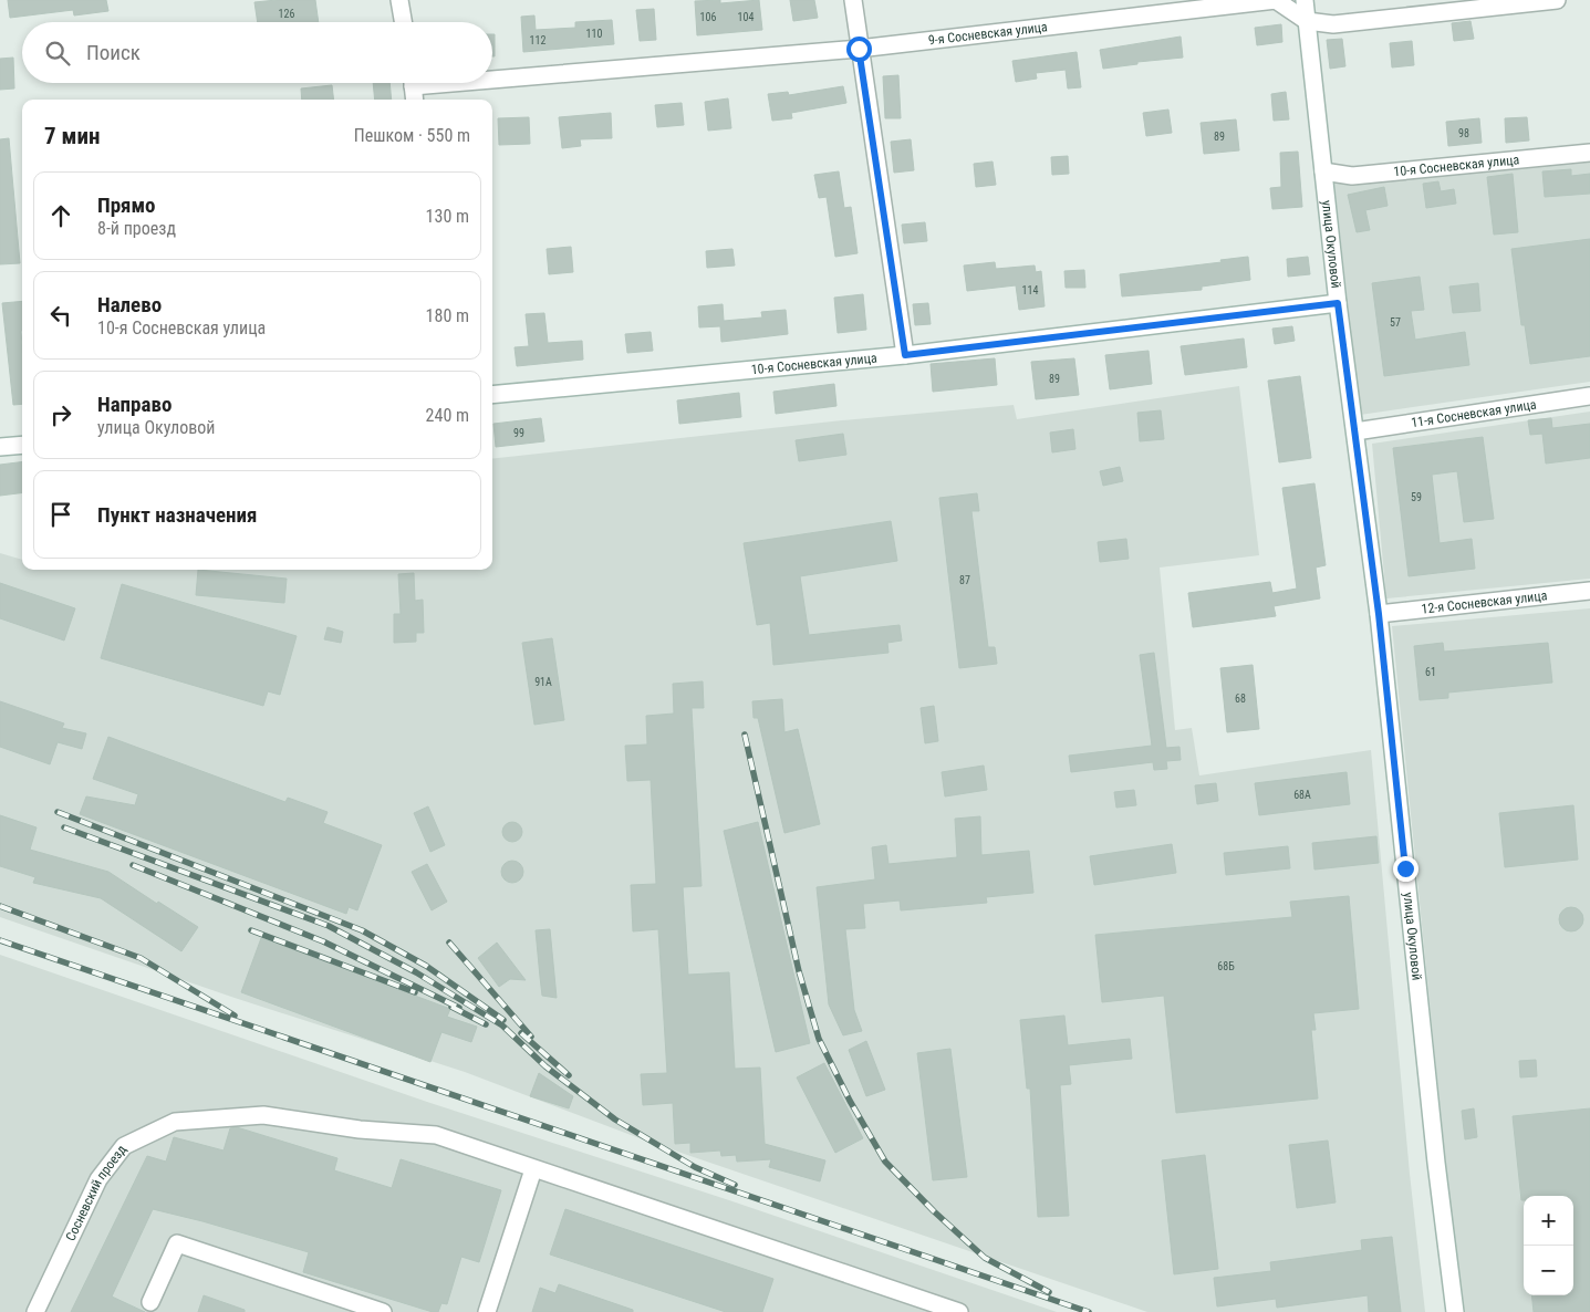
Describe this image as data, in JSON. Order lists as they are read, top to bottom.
{
  "streets": {
    "street": [
      "9-я Сосневская улица",
      "10-я Сосневская улица",
      "улица Окуловой",
      "11-я Сосневская улица",
      "12-я Сосневская улица",
      "Сосневский проезд"
    ]
  },
  "crossings": [
    ["9-я Сосневская улица", "улица Окуловой"],
    ["10-я Сосневская улица", "улица Окуловой"],
    ["улица Окуловой", "11-я Сосневская улица"],
    ["улица Окуловой", "12-я Сосневская улица"]
  ],
  "house_numbers": [
    "126",
    "106",
    "104",
    "110",
    "112",
    "98",
    "89",
    "114",
    "57",
    "89",
    "99",
    "59",
    "87",
    "61",
    "91А",
    "68",
    "68А",
    "68Б"
  ],
  "page": {
    "search": "Поиск",
    "heading": ["7 мин", "Пешком · 550 m"],
    "list": [
      ["Прямо", "8-й проезд", "130 m"],
      ["Налево", "10-я Сосневская улица", "180 m"],
      ["Направо", "улица Окуловой", "240 m"],
      "Пункт назначения"
    ],
    "map_buttons": ["+", "−"]
  }
}
